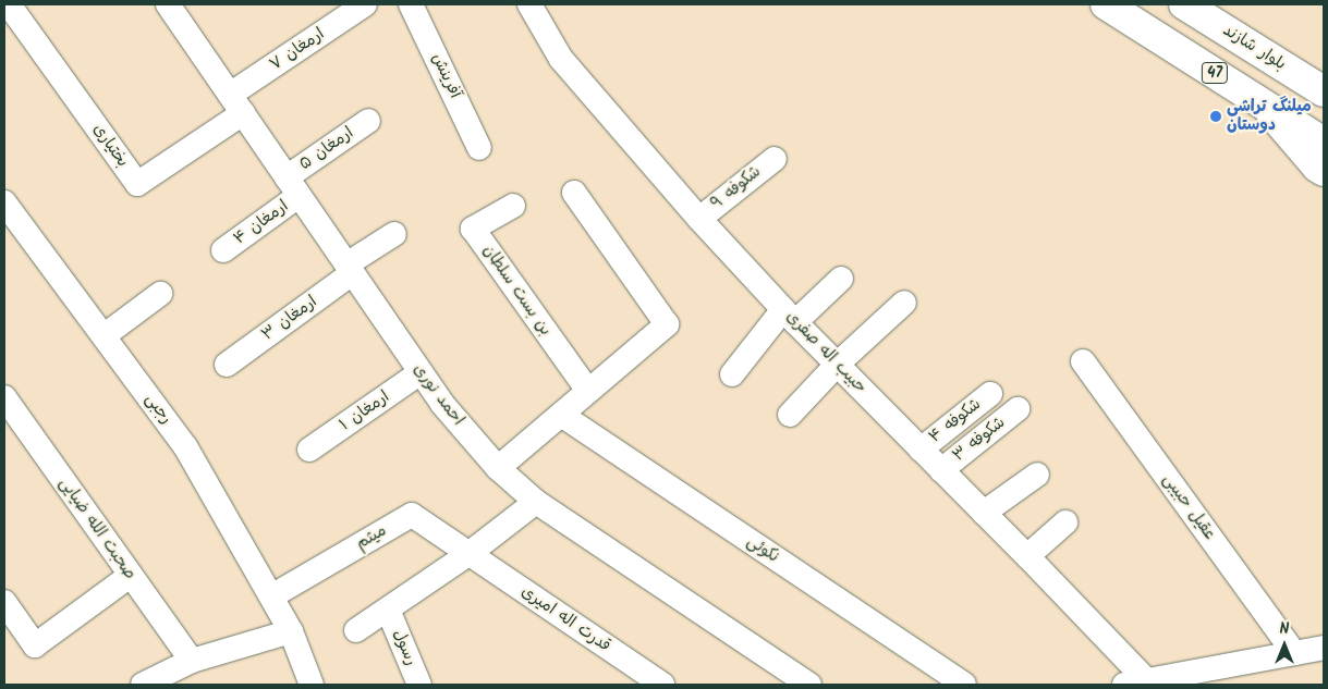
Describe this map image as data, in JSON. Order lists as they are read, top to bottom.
{
  "streets": {
    "main road": ["بلوار شازند", "47"],
    "street": [
      "ارمغان ۷",
      "آفرینش",
      "بختیاری",
      "ارمغان ۵",
      "شکوفه ۹",
      "ارمغان ۴",
      "بن بست سلطان",
      "ارمغان ۳",
      "حبیب اله صفری",
      "احمد نوری",
      "رجبی",
      "ارمغان ۱",
      "شکوفه ۴",
      "شکوفه ۳",
      "عقیل حبیبی",
      "صحبت الله ضیایی",
      "میثم",
      "نکوئی",
      "قدرت اله امیری",
      "رسول"
    ]
  },
  "crossings": [
    ["ارمغان ۷", "بختیاری"],
    ["ارمغان ۷", "احمد نوری"],
    ["بختیاری", "احمد نوری"],
    ["ارمغان ۵", "ارمغان ۴"],
    ["ارمغان ۵", "احمد نوری"],
    ["شکوفه ۹", "حبیب اله صفری"],
    ["ارمغان ۴", "احمد نوری"],
    ["ارمغان ۳", "احمد نوری"],
    ["حبیب اله صفری", "شکوفه ۴"],
    ["حبیب اله صفری", "شکوفه ۳"],
    ["احمد نوری", "ارمغان ۱"],
    ["رجبی", "میثم"],
    ["میثم", "قدرت اله امیری"]
  ],
  "places": ["میلنگ تراشی دوستان"],
  "north": "top"
}
